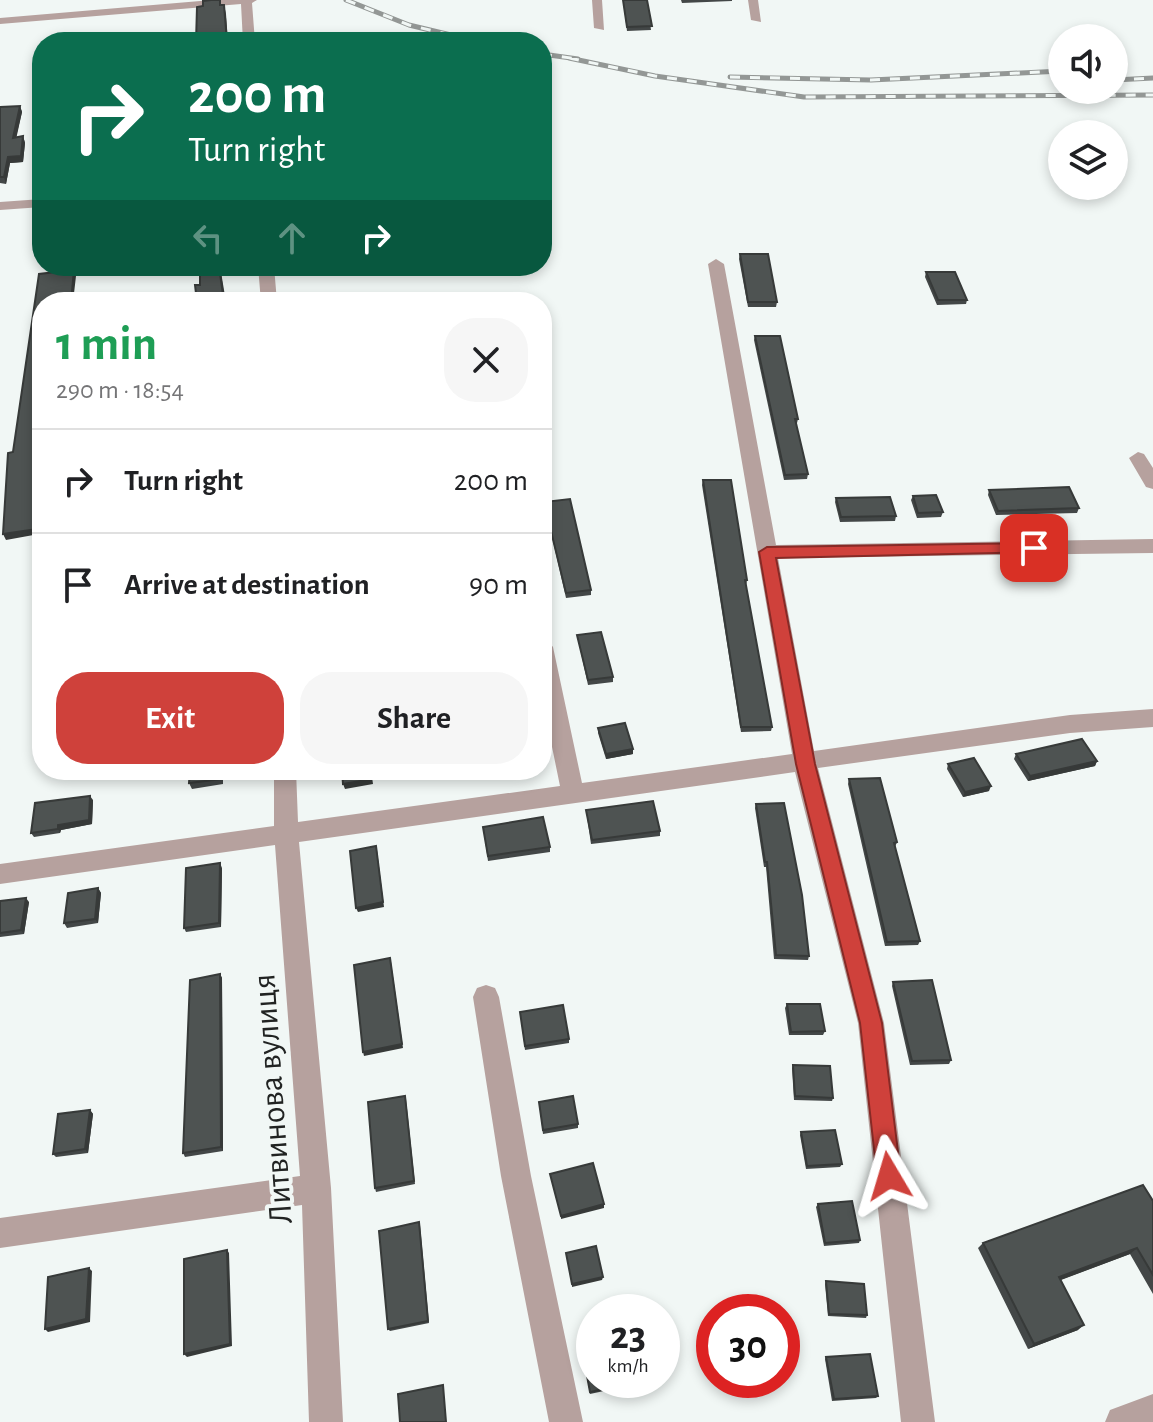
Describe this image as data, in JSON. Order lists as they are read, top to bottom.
{
  "streets": {
    "street": ["Литвинова вулиця"]
  },
  "page": {
    "turn": ["200 m", "Turn right"],
    "heading": ["1 min", "290 m · 18:54"],
    "list": [
      {
        "name": "Turn right",
        "value": "200 m"
      },
      {
        "name": "Arrive at destination",
        "value": "90 m"
      }
    ],
    "buttons": ["Exit", "Share"],
    "speed": "23 km/h",
    "limit": "30"
  }
}
